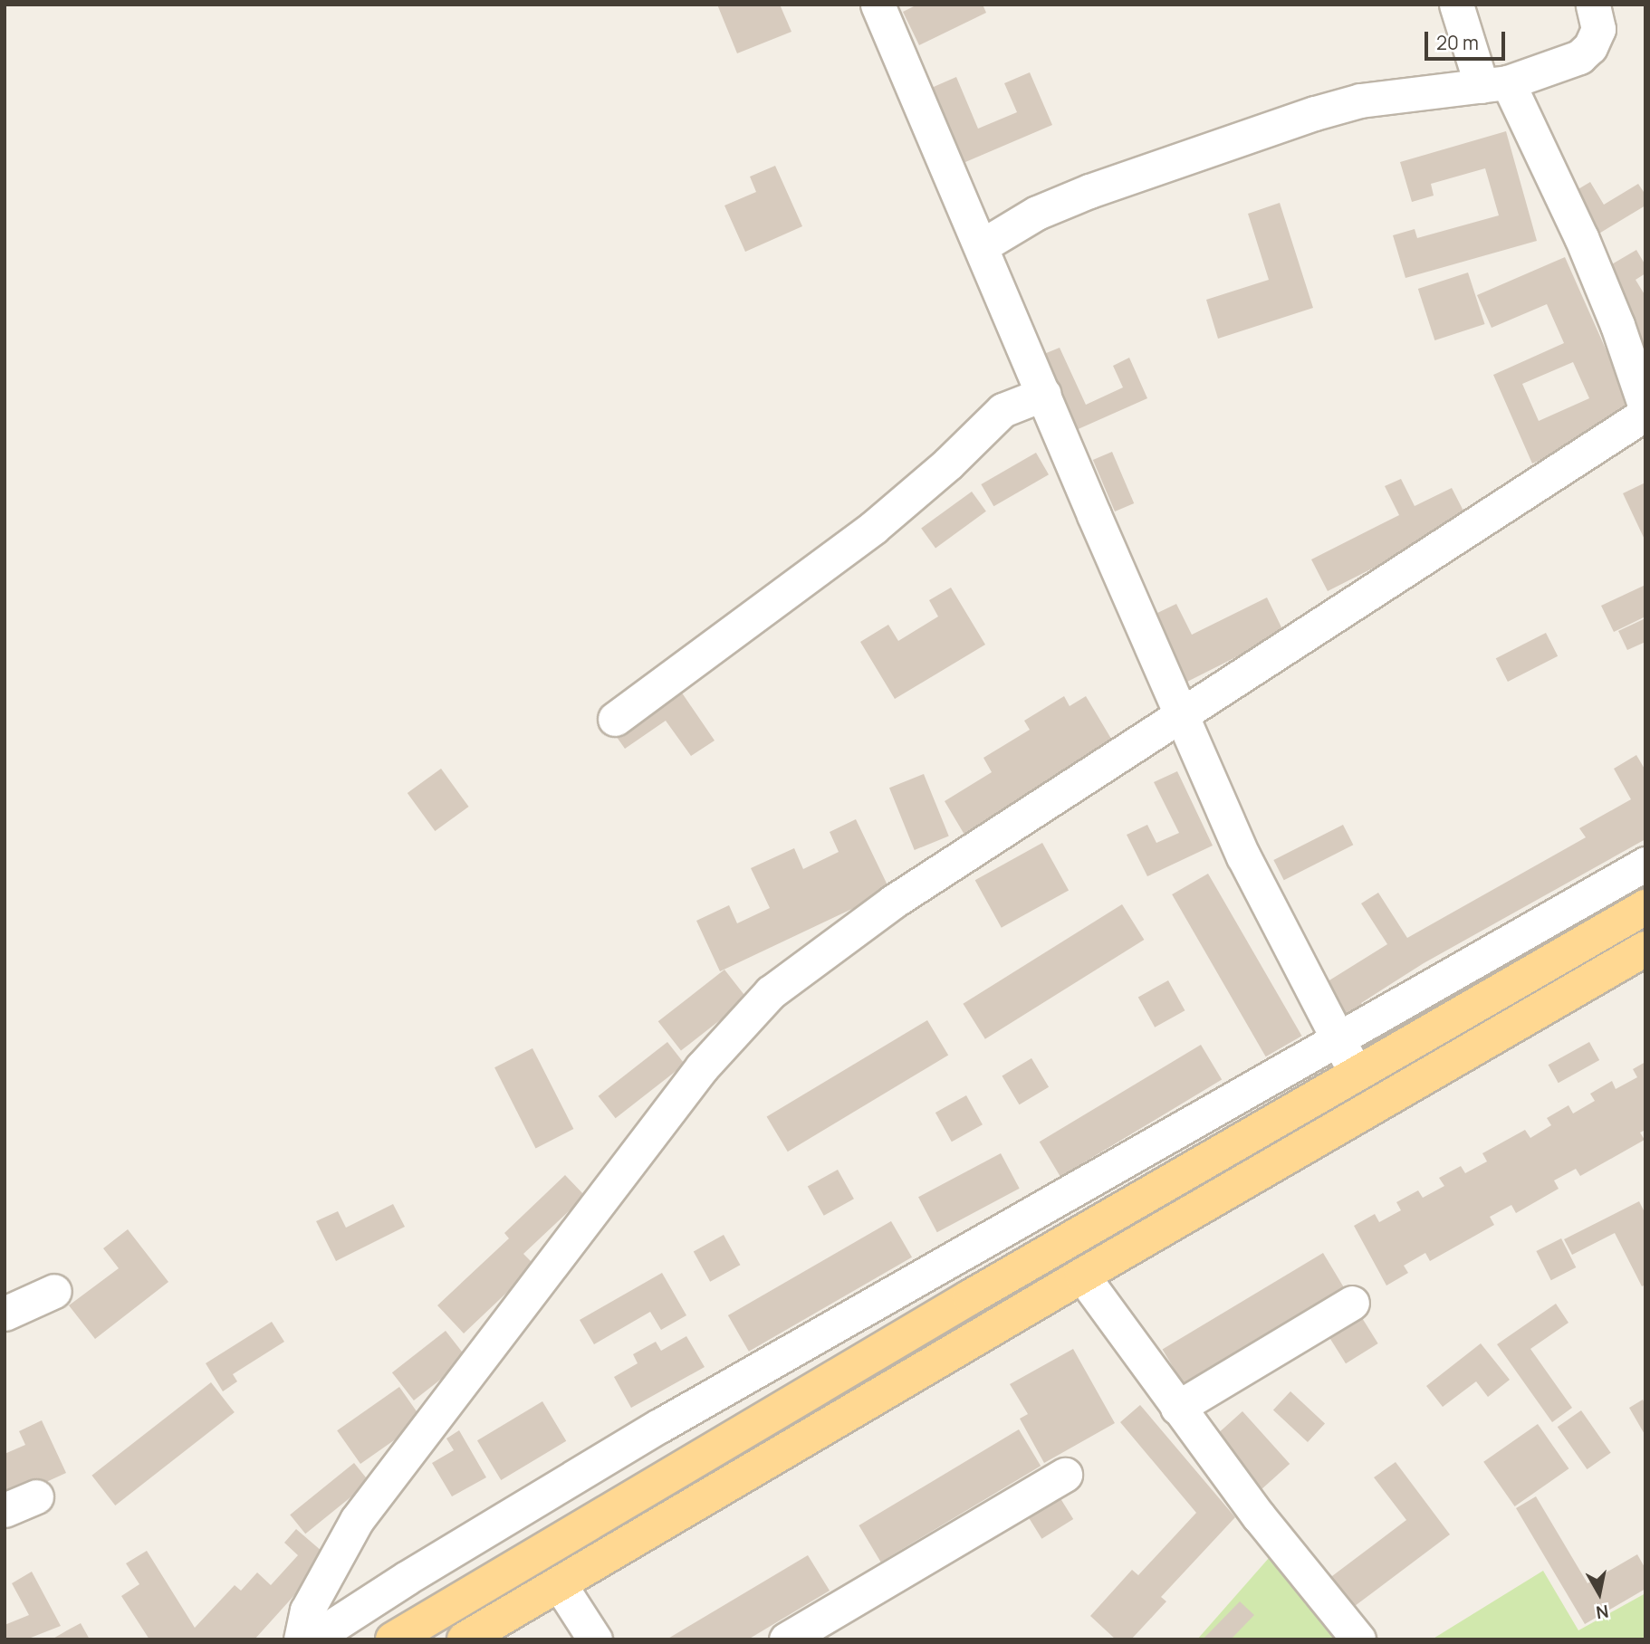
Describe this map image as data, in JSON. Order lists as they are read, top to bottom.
{
  "scale_bar": "20 m",
  "north": "bottom"
}
